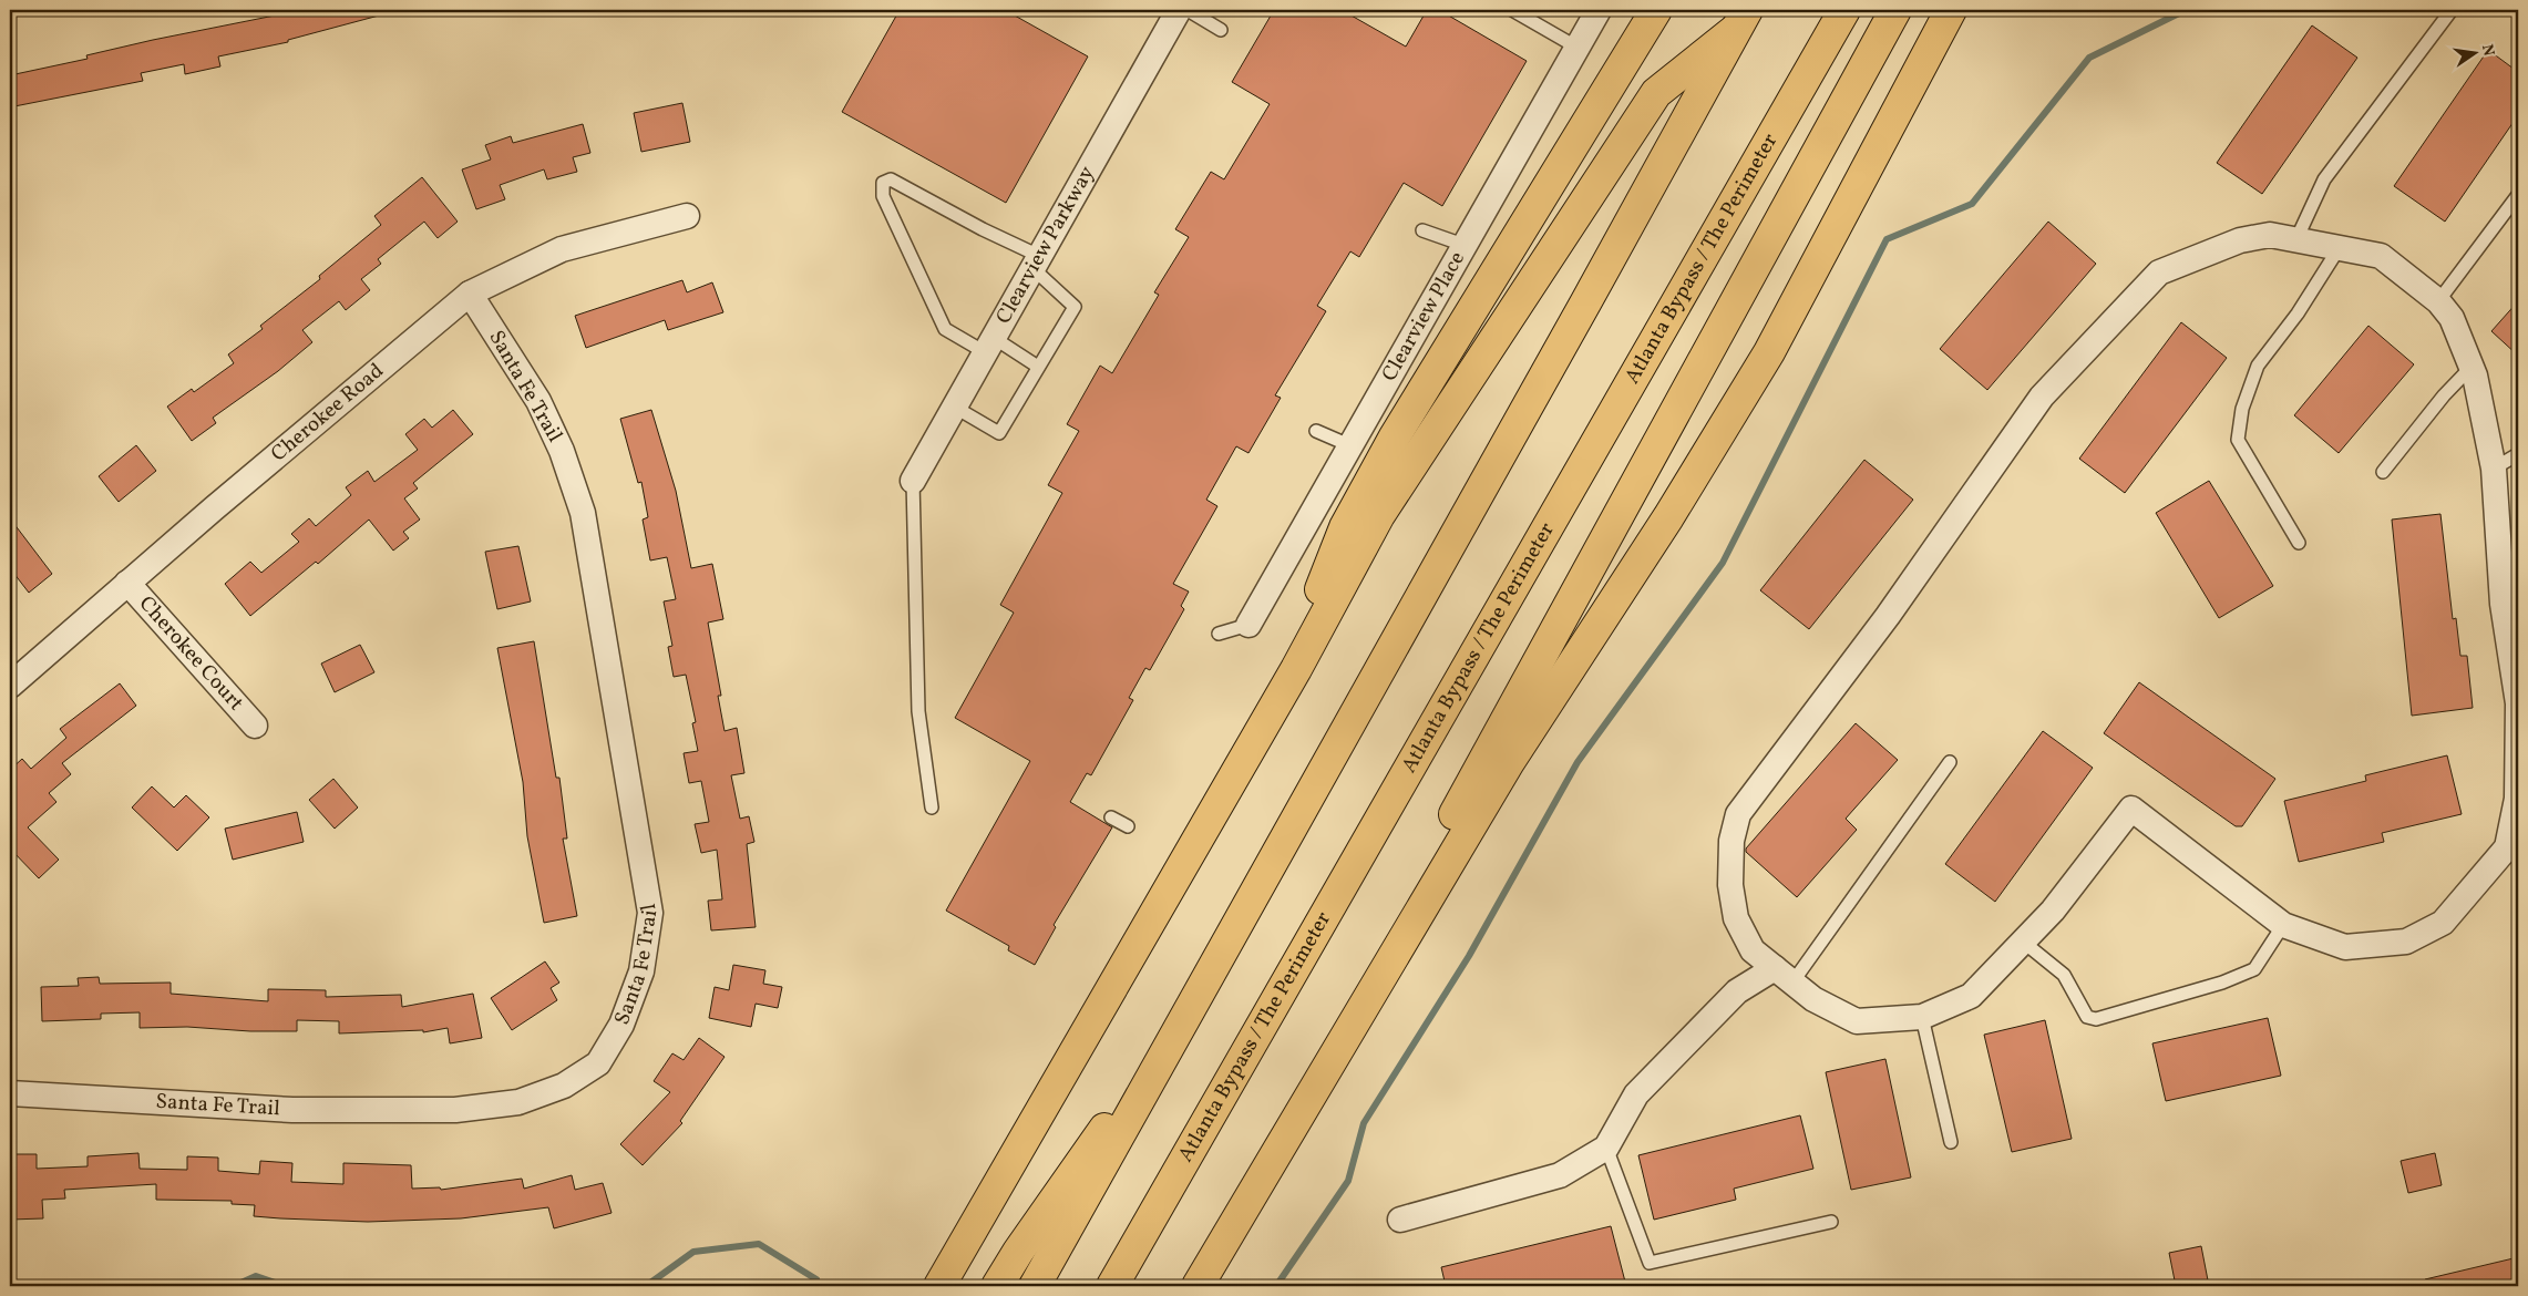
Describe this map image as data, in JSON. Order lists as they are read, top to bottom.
{
  "streets": {
    "highway": ["Atlanta Bypass / The Perimeter"],
    "street": [
      "Clearview Parkway",
      "Clearview Place",
      "Santa Fe Trail",
      "Cherokee Road",
      "Cherokee Court"
    ]
  },
  "crossings": [
    ["Santa Fe Trail", "Cherokee Road"],
    ["Cherokee Road", "Cherokee Court"]
  ],
  "north": "right"
}
